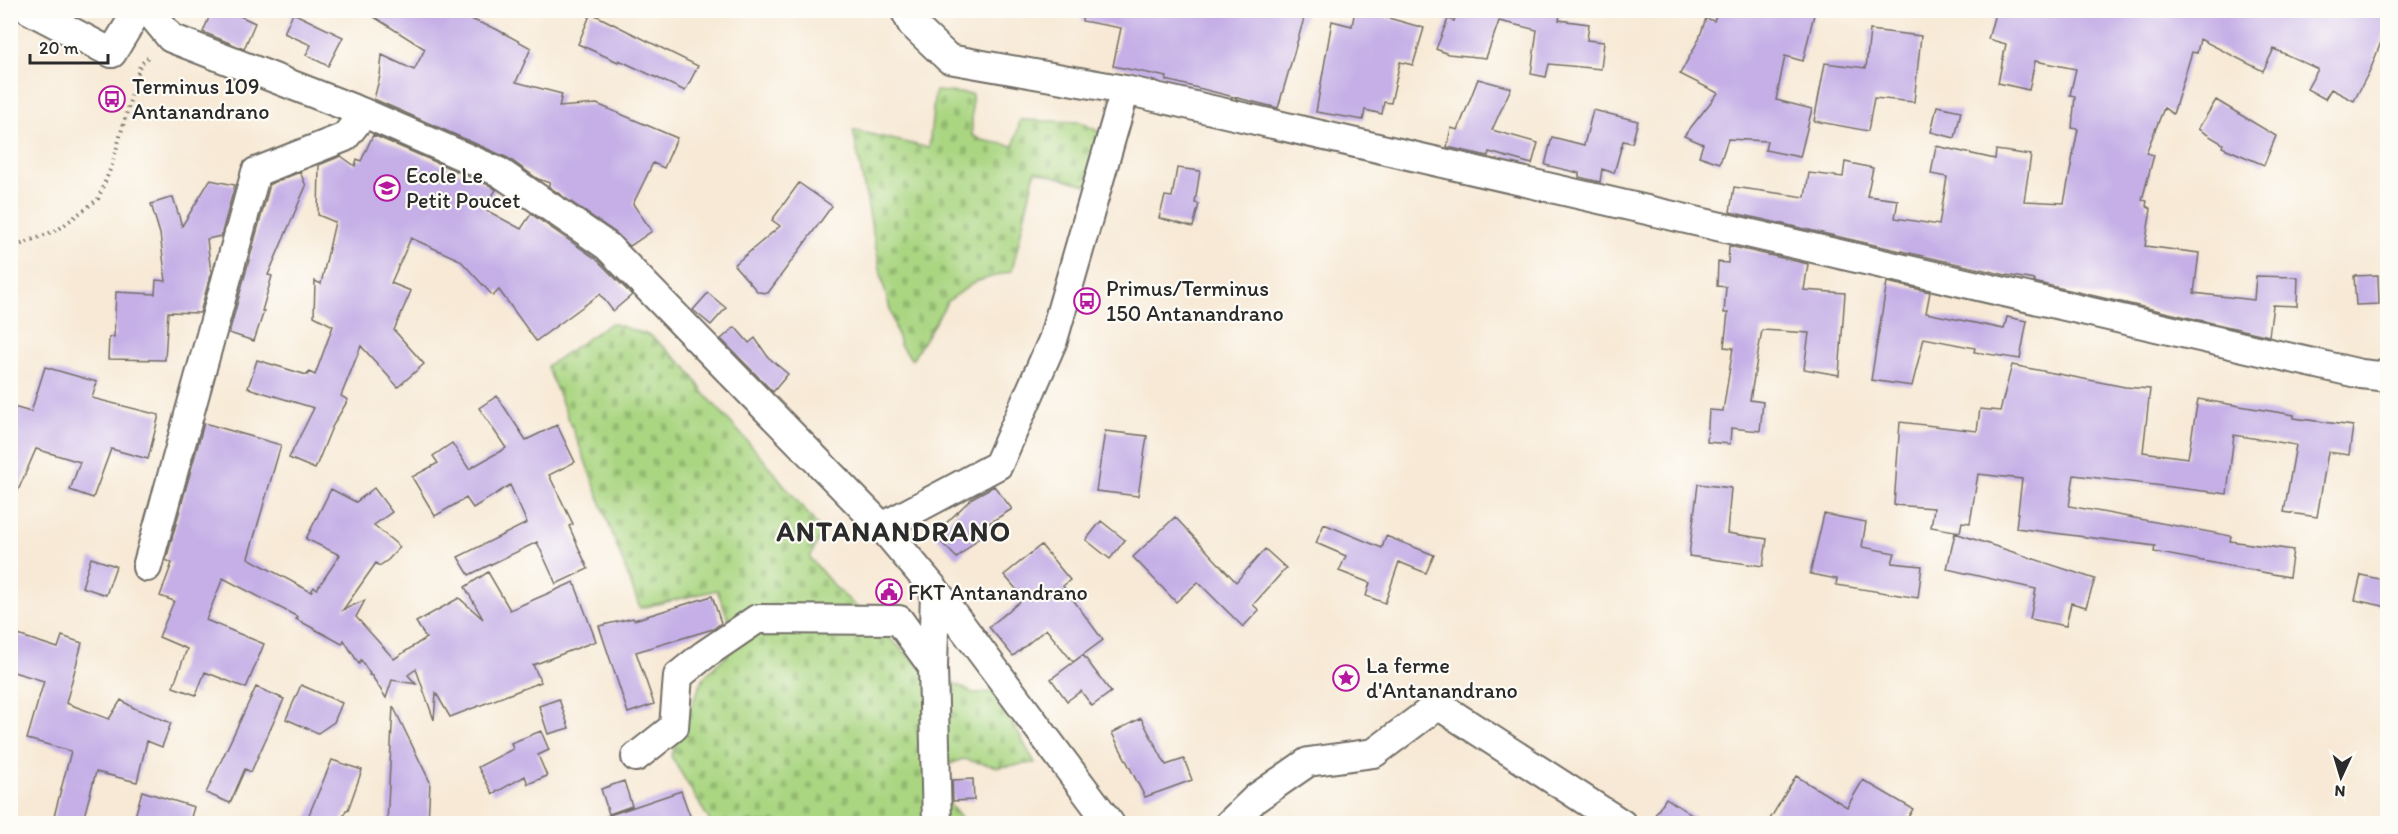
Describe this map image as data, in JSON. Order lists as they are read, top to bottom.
{
  "districts": ["ANTANANDRANO"],
  "places": {
    "bus stop": ["Terminus 109 Antanandrano", "Primus/Terminus 150 Antanandrano"],
    "school or university": ["Ecole Le Petit Poucet"],
    "public building": ["FKT Antanandrano"],
    "place": ["La ferme d'Antanandrano"]
  },
  "scale_bar": "20 m",
  "north": "bottom"
}
